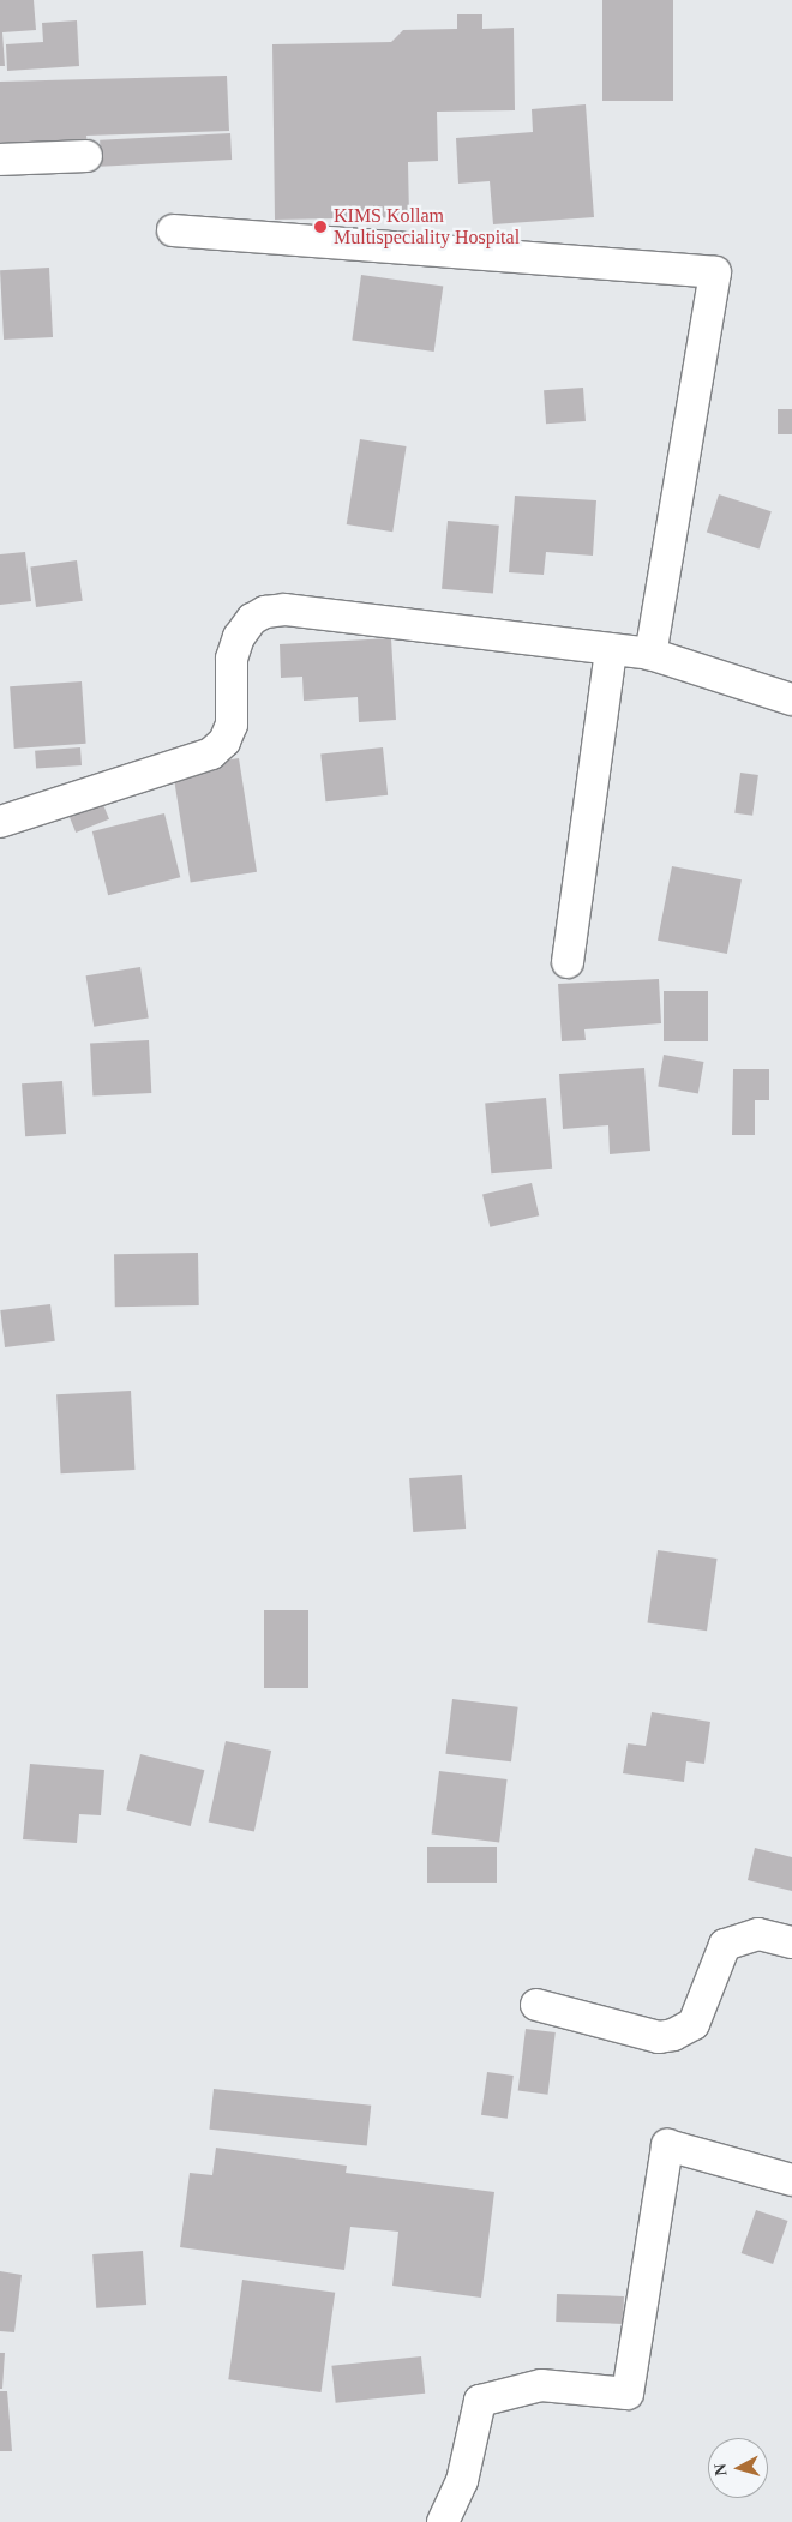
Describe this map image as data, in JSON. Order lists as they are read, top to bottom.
{
  "places": ["KIMS Kollam Multispeciality Hospital"],
  "north": "left"
}
